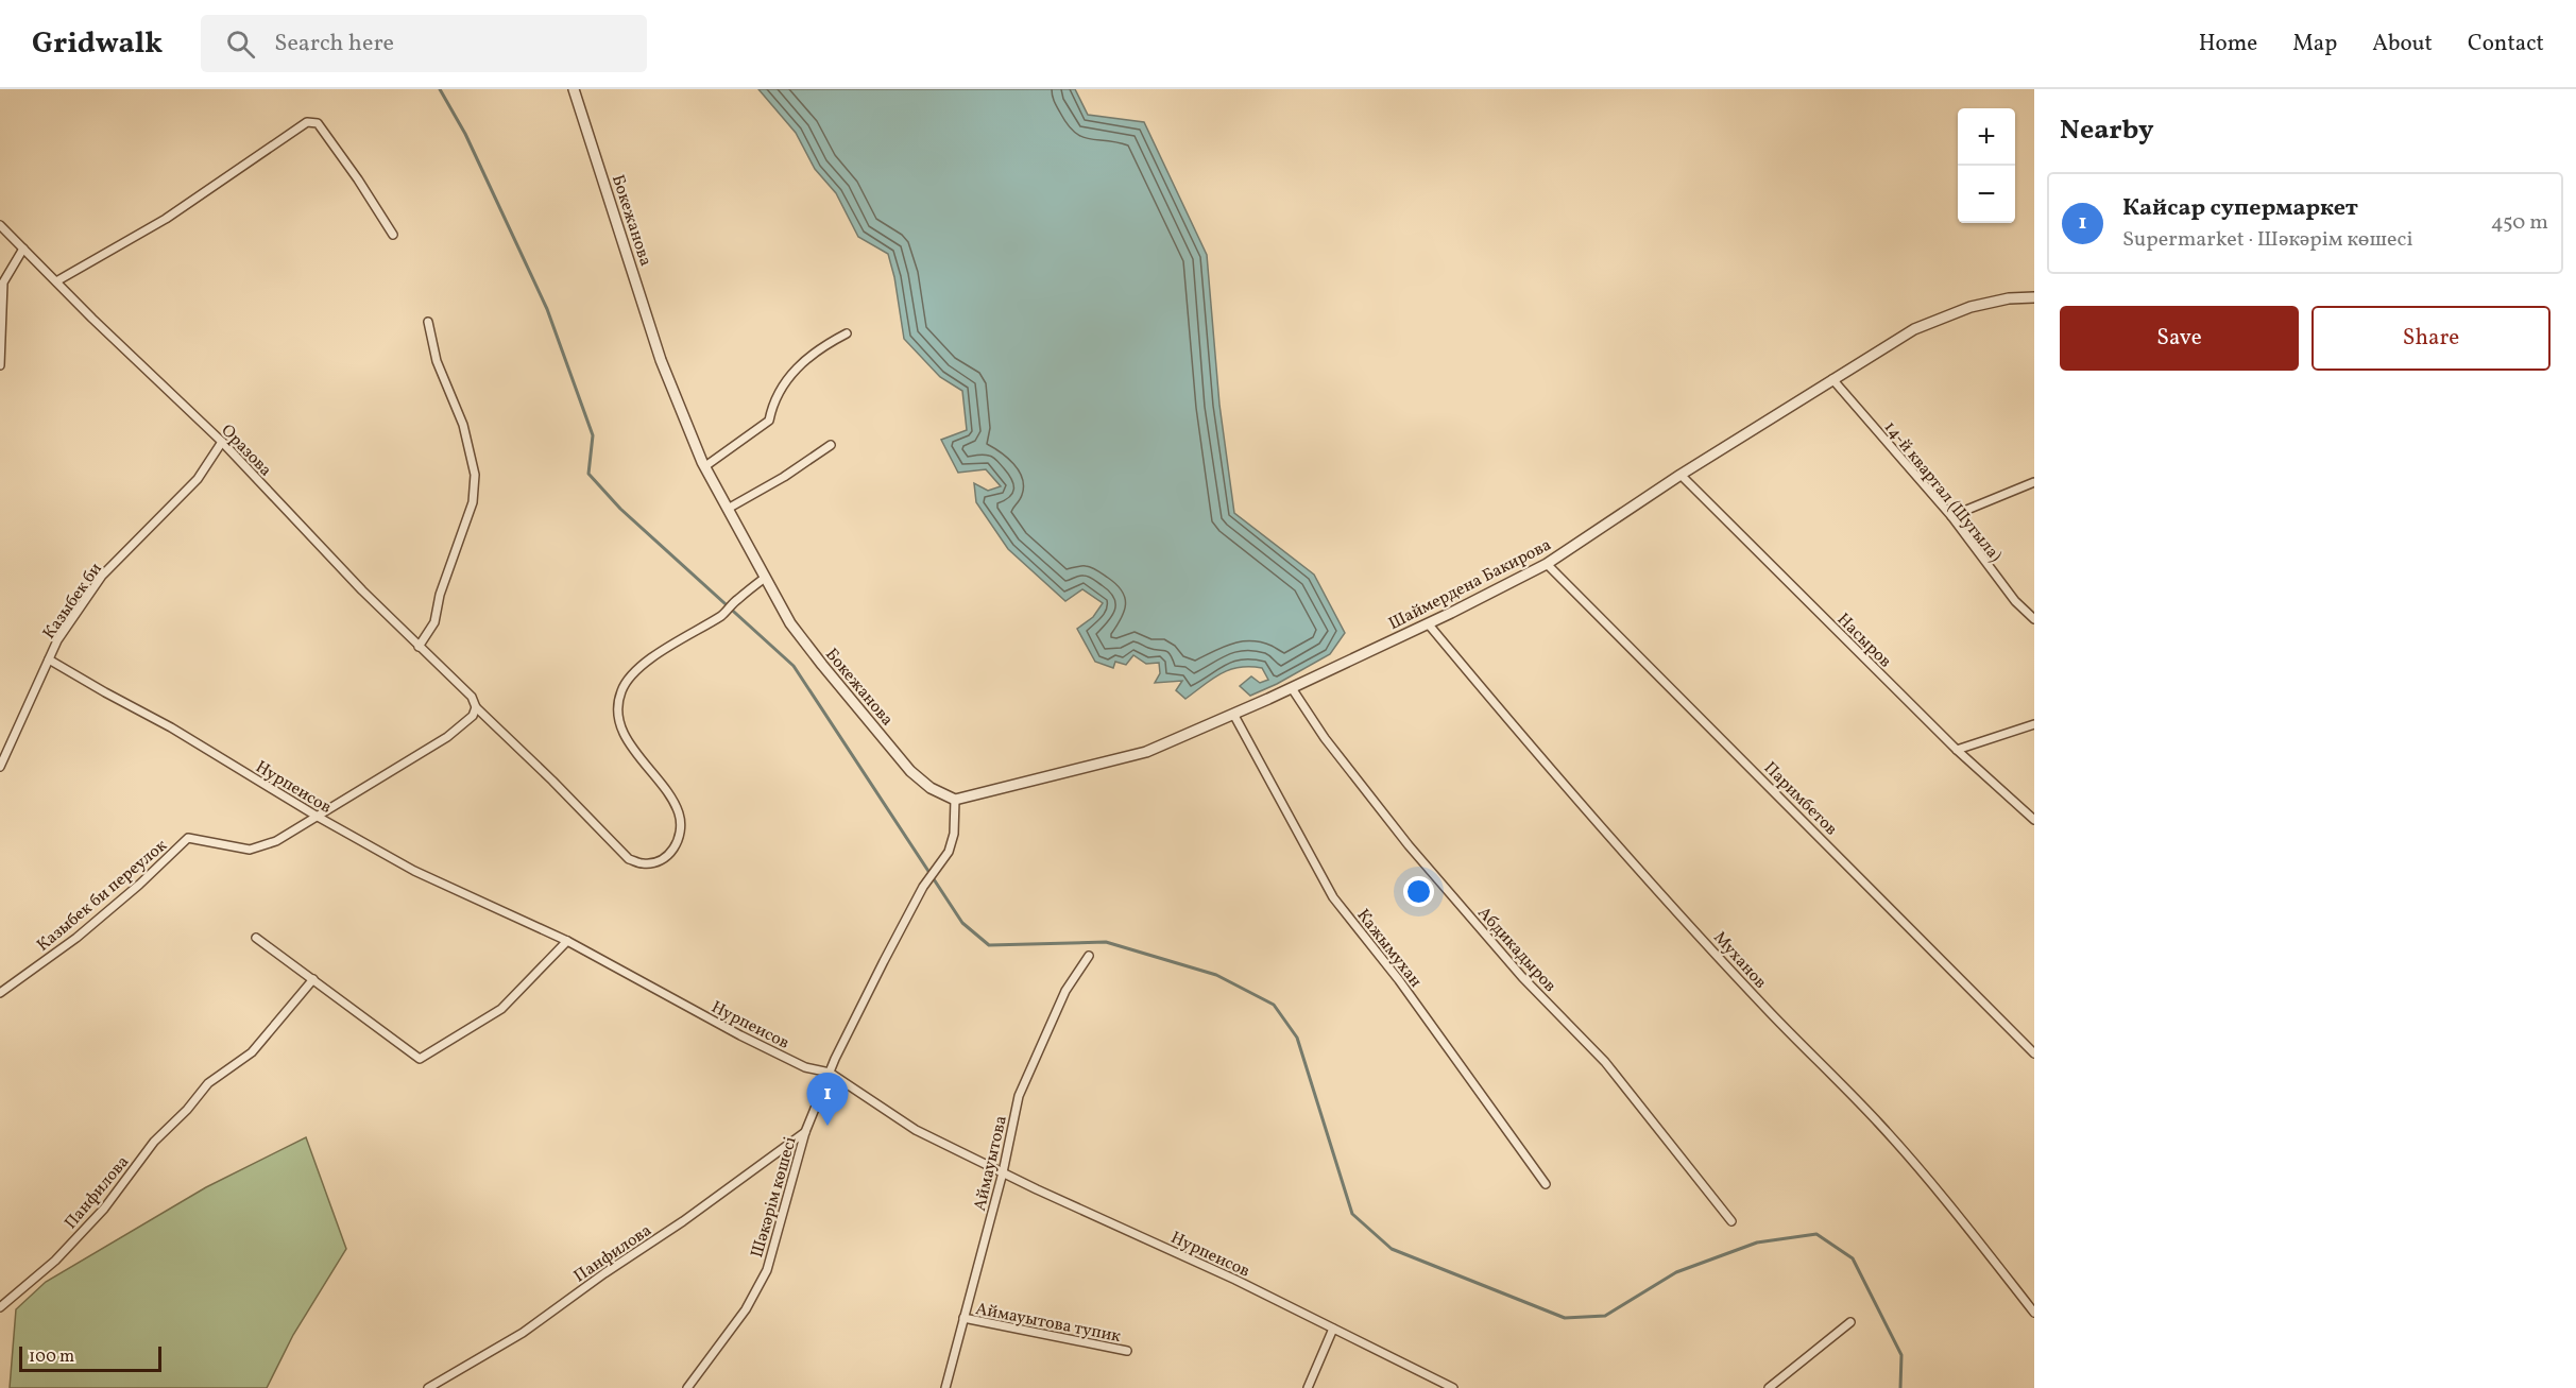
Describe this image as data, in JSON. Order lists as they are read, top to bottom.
{
  "streets": {
    "street": [
      "Бокежанова",
      "Оразова",
      "14-й квартал (Шугыла)",
      "Шаймердена Бакирова",
      "Казыбек би",
      "Насыров",
      "Нурпеисов",
      "Паримбетов",
      "Казыбек би переулок",
      "Кажымухан",
      "Абдикадыров",
      "Муханов",
      "Аймауытова",
      "Панфилова",
      "Шәкәрім көшесі",
      "Аймауытова тупик"
    ]
  },
  "crossings": [
    ["Бокежанова", "Шаймердена Бакирова"],
    ["Бокежанова", "Шәкәрім көшесі"],
    ["Оразова", "Казыбек би"],
    ["Оразова", "Казыбек би переулок"],
    ["14-й квартал (Шугыла)", "Шаймердена Бакирова"],
    ["Шаймердена Бакирова", "Насыров"],
    ["Шаймердена Бакирова", "Паримбетов"],
    ["Шаймердена Бакирова", "Кажымухан"],
    ["Шаймердена Бакирова", "Абдикадыров"],
    ["Шаймердена Бакирова", "Муханов"],
    ["Шаймердена Бакирова", "Шәкәрім көшесі"],
    ["Казыбек би", "Нурпеисов"],
    ["Нурпеисов", "Казыбек би переулок"],
    ["Нурпеисов", "Аймауытова"],
    ["Нурпеисов", "Шәкәрім көшесі"],
    ["Аймауытова", "Аймауытова тупик"],
    ["Панфилова", "Шәкәрім көшесі"]
  ],
  "scale_bar": "100 m",
  "page": {
    "header": "Gridwalk",
    "search": "Search here",
    "nav": [
      "Home",
      "Map",
      "About",
      "Contact"
    ],
    "heading": "Nearby",
    "map_buttons": ["+", "−"],
    "list": [
      {
        "mark": "1",
        "name": "Кайсар супермаркет",
        "note": "Supermarket · Шәкәрім көшесі",
        "value": "450 m"
      }
    ],
    "buttons": ["Save", "Share"],
    "pins": "1",
    "scale": "100 m"
  }
}
